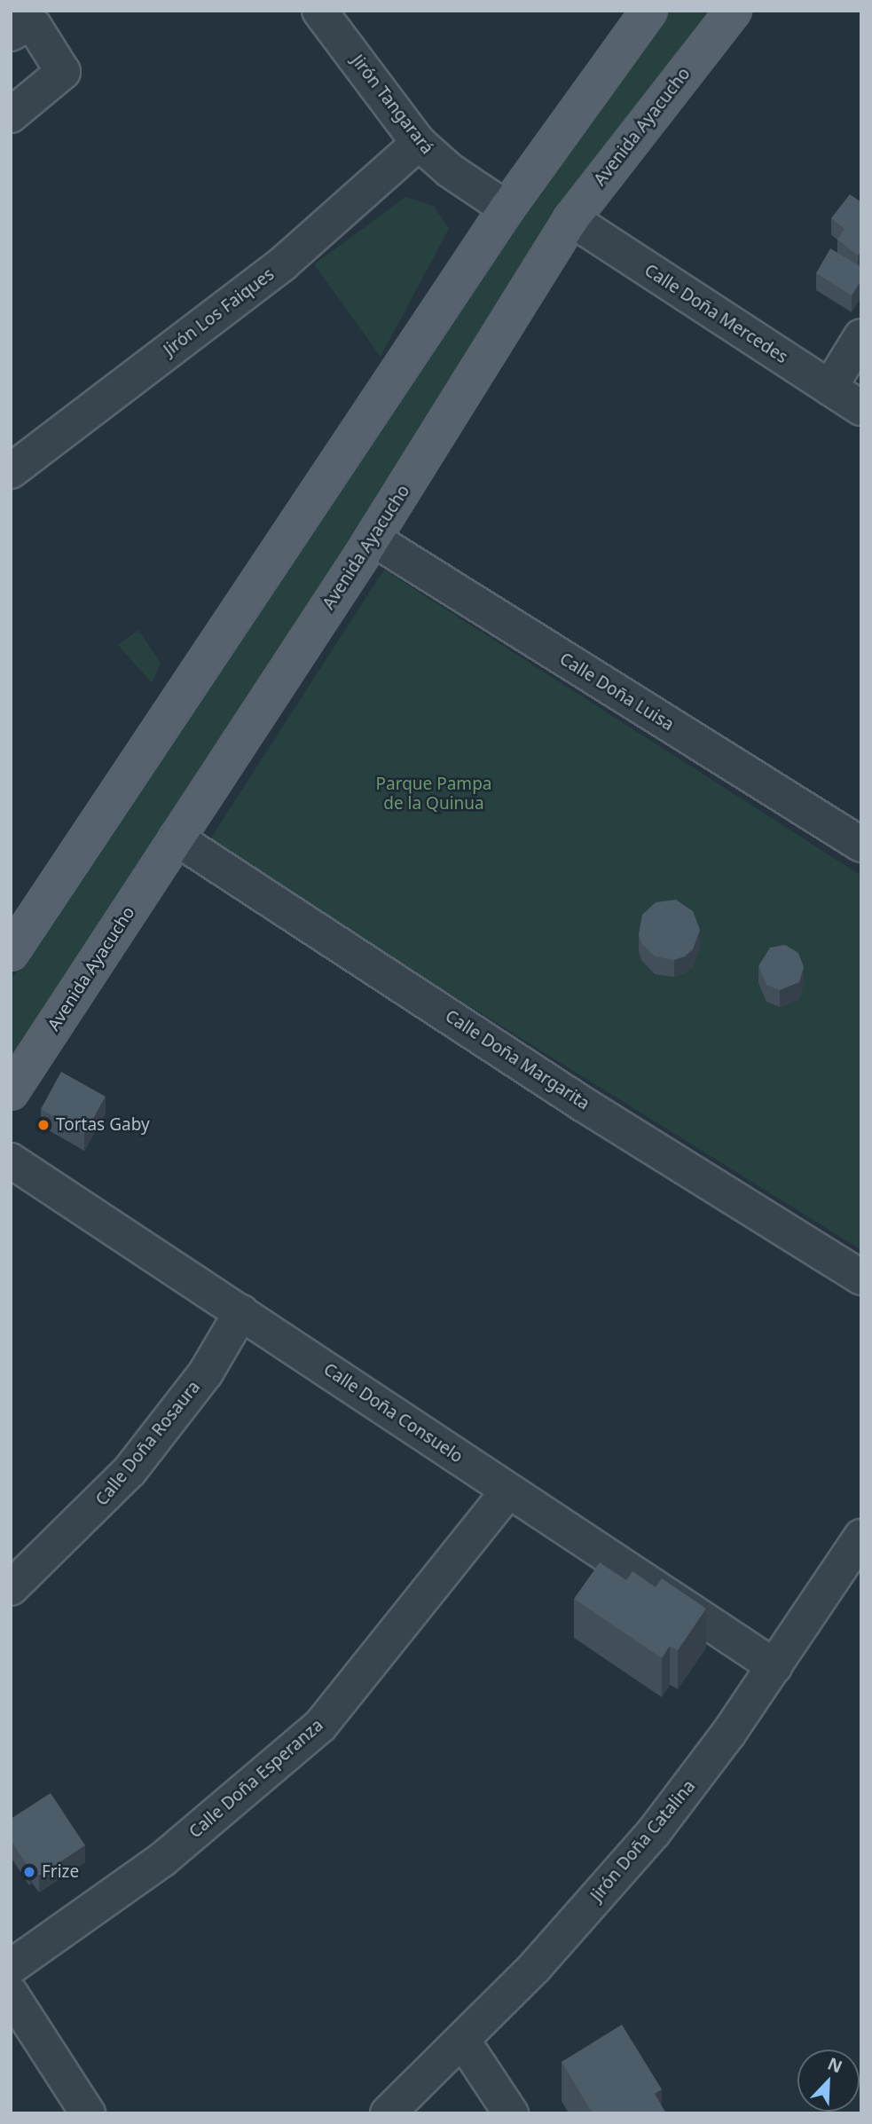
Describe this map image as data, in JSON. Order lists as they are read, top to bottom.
{
  "streets": {
    "main road": ["Avenida Ayacucho"],
    "street": [
      "Jirón Tangarará",
      "Jirón Los Faiques",
      "Calle Doña Mercedes",
      "Calle Doña Luisa",
      "Calle Doña Margarita",
      "Calle Doña Consuelo",
      "Calle Doña Rosaura",
      "Calle Doña Esperanza",
      "Jirón Doña Catalina"
    ]
  },
  "crossings": [
    ["Jirón Tangarará", "Jirón Los Faiques"],
    ["Avenida Ayacucho", "Calle Doña Mercedes"],
    ["Avenida Ayacucho", "Calle Doña Luisa"],
    ["Avenida Ayacucho", "Calle Doña Margarita"],
    ["Calle Doña Consuelo", "Calle Doña Rosaura"],
    ["Calle Doña Consuelo", "Calle Doña Esperanza"],
    ["Calle Doña Consuelo", "Jirón Doña Catalina"]
  ],
  "parks": ["Parque Pampa de la Quinua"],
  "places": ["Tortas Gaby", "Frize"],
  "north": "top right"
}
